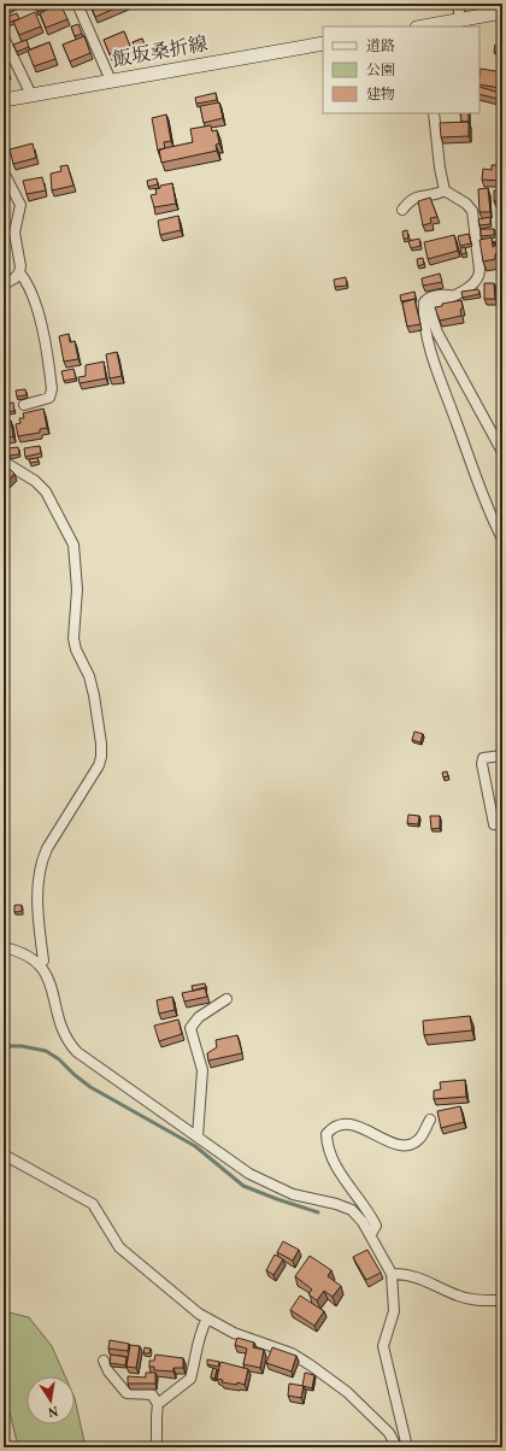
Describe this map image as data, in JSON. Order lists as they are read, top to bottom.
{
  "streets": {
    "main road": ["飯坂桑折線"]
  },
  "legend": ["道路", "公園", "建物"],
  "north": "bottom"
}
